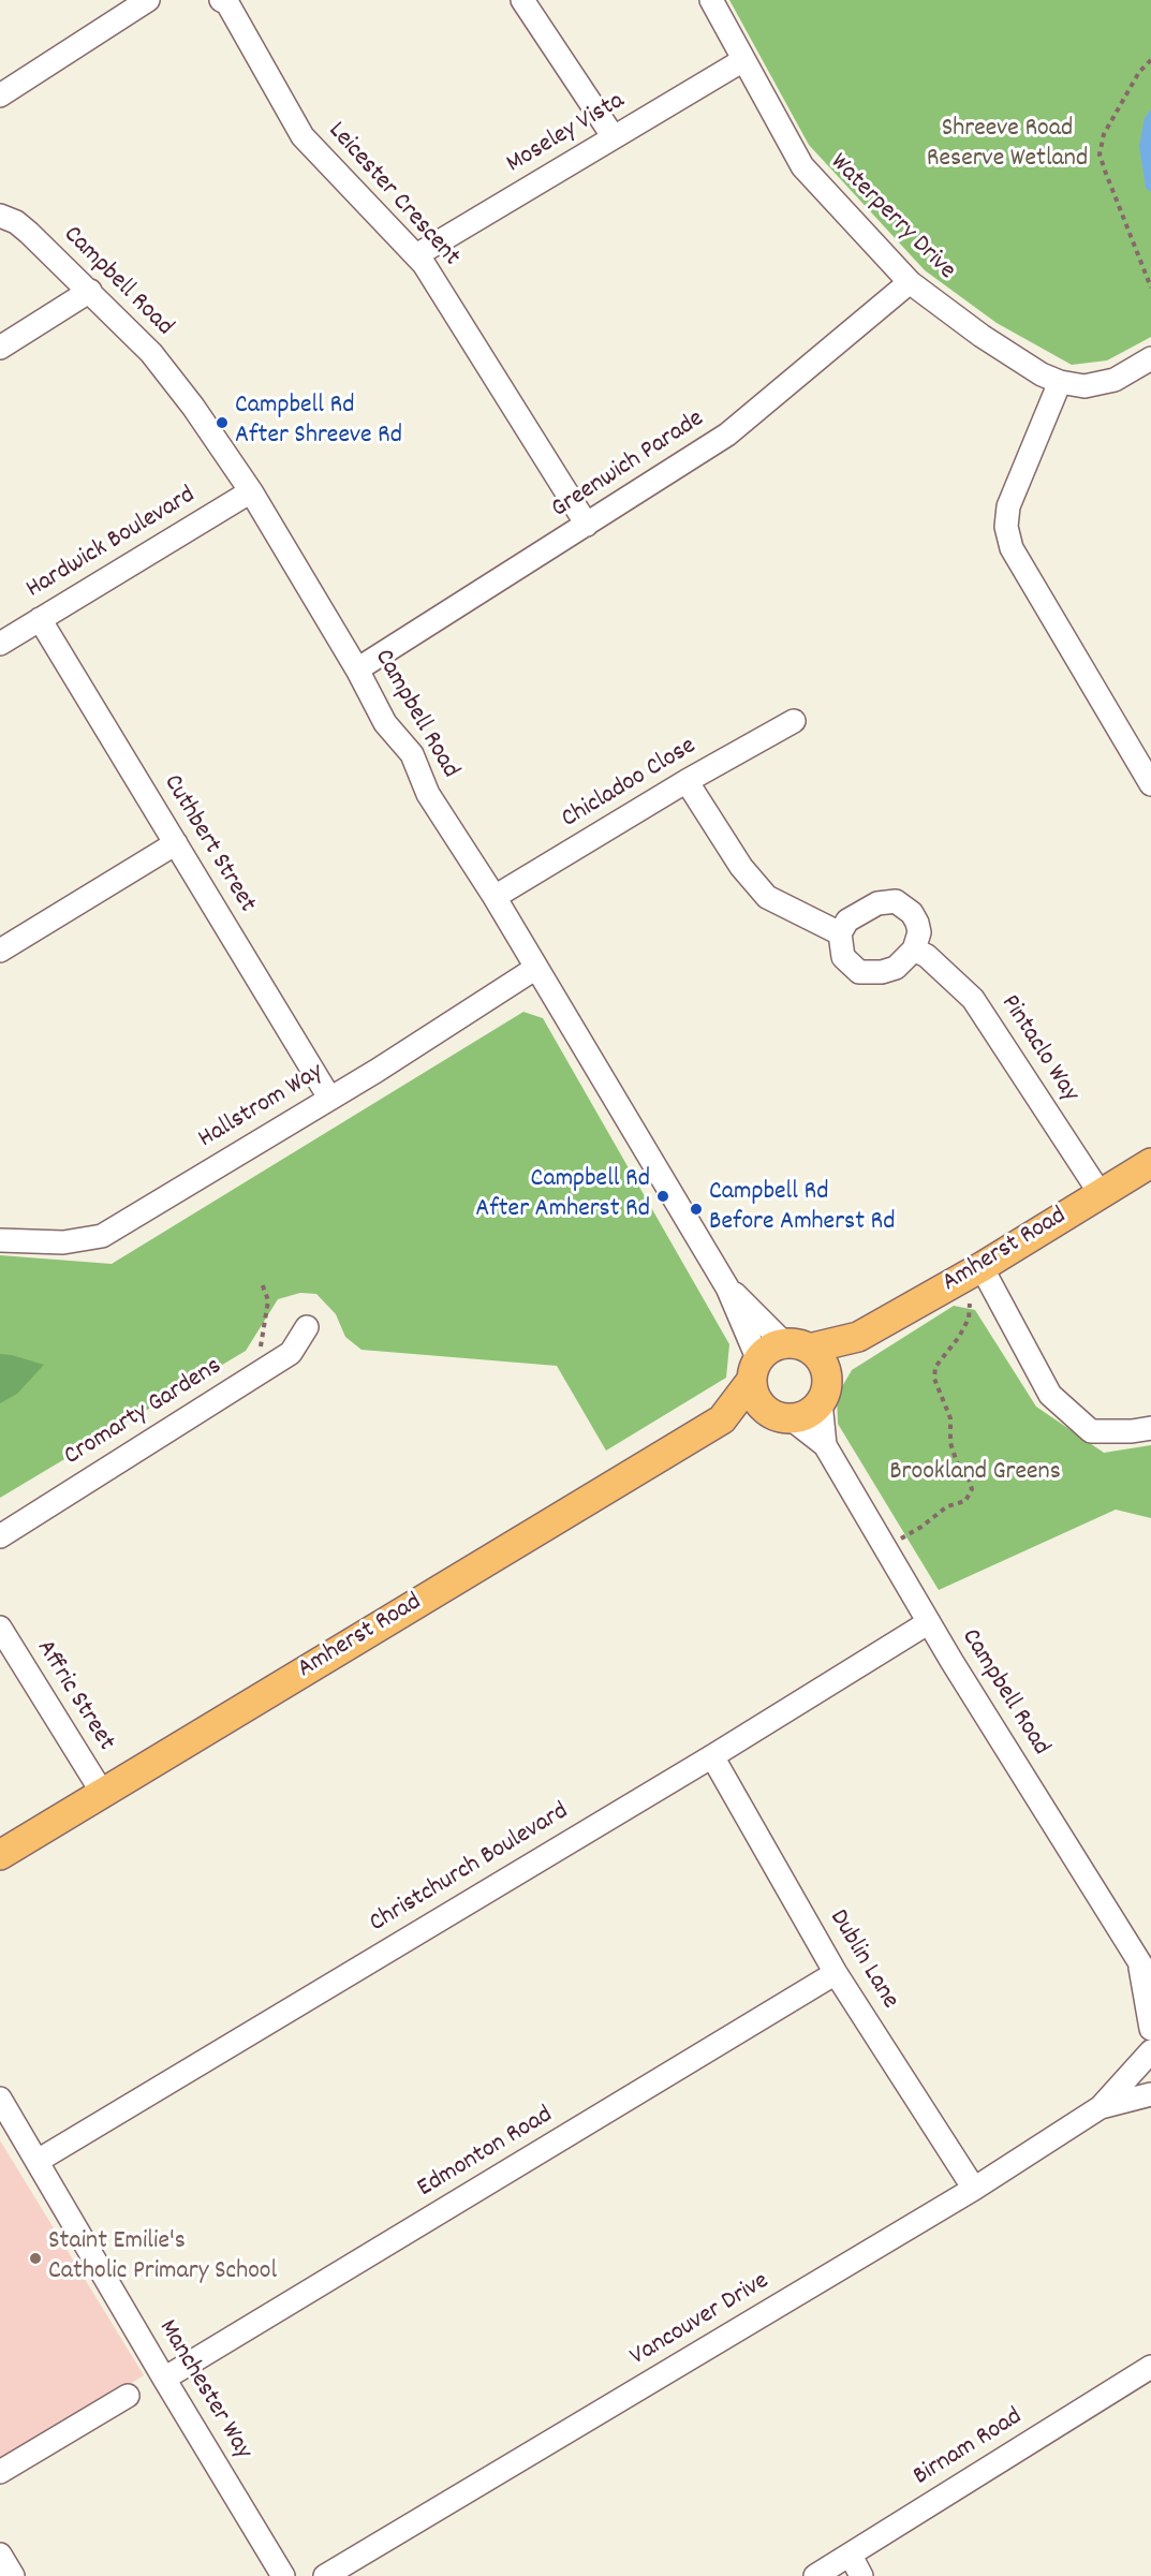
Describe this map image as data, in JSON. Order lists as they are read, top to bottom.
{
  "streets": {
    "main road": ["Amherst Road"],
    "street": [
      "Moseley Vista",
      "Leicester Crescent",
      "Waterperry Drive",
      "Campbell Road",
      "Greenwich Parade",
      "Hardwick Boulevard",
      "Chicladoo Close",
      "Cuthbert Street",
      "Pintaclo Way",
      "Hallstrom Way",
      "Cromarty Gardens",
      "Affric Street",
      "Christchurch Boulevard",
      "Dublin Lane",
      "Edmonton Road",
      "Vancouver Drive",
      "Manchester Way",
      "Birnam Road"
    ]
  },
  "crossings": [
    ["Moseley Vista", "Leicester Crescent"],
    ["Moseley Vista", "Waterperry Drive"],
    ["Leicester Crescent", "Greenwich Parade"],
    ["Waterperry Drive", "Greenwich Parade"],
    ["Campbell Road", "Greenwich Parade"],
    ["Campbell Road", "Hardwick Boulevard"],
    ["Campbell Road", "Chicladoo Close"],
    ["Campbell Road", "Hallstrom Way"],
    ["Campbell Road", "Amherst Road"],
    ["Campbell Road", "Christchurch Boulevard"],
    ["Hardwick Boulevard", "Cuthbert Street"],
    ["Cuthbert Street", "Hallstrom Way"],
    ["Pintaclo Way", "Amherst Road"],
    ["Amherst Road", "Affric Street"],
    ["Christchurch Boulevard", "Dublin Lane"],
    ["Christchurch Boulevard", "Manchester Way"],
    ["Dublin Lane", "Edmonton Road"],
    ["Dublin Lane", "Vancouver Drive"],
    ["Edmonton Road", "Manchester Way"]
  ],
  "parks": ["Shreeve Road Reserve Wetland", "Brookland Greens"],
  "places": [
    "Campbell Rd After Shreeve Rd",
    "Campbell Rd After Amherst Rd",
    "Campbell Rd Before Amherst Rd",
    "Staint Emilie's Catholic Primary School"
  ]
}
